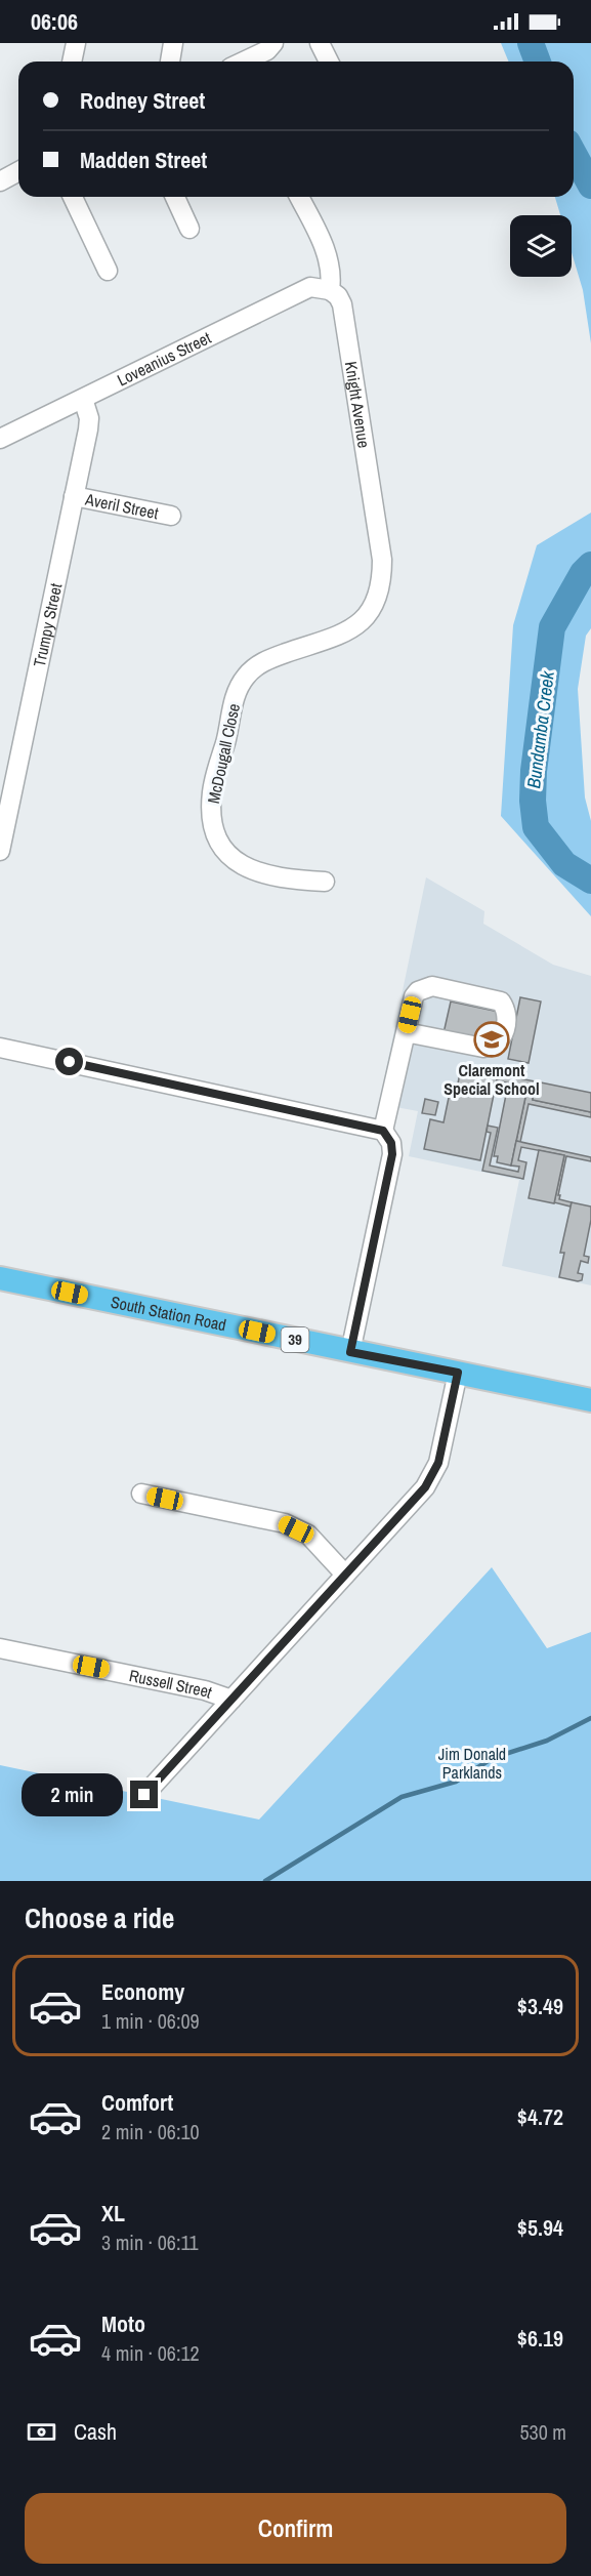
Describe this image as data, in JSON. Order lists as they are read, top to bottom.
{
  "streets": {
    "main road": ["South Station Road", "39"],
    "street": [
      "Loveanius Street",
      "Knight Avenue",
      "Averil Street",
      "Trumpy Street",
      "McDougall Close",
      "Russell Street"
    ]
  },
  "crossings": [
    ["Loveanius Street", "Knight Avenue"],
    ["Loveanius Street", "Trumpy Street"],
    ["Knight Avenue", "McDougall Close"],
    ["Averil Street", "Trumpy Street"]
  ],
  "water": ["Bundamba Creek"],
  "parks": ["Jim Donald Parklands"],
  "places": {
    "school or university": ["Claremont Special School"]
  },
  "page": {
    "status": "06:06",
    "banner": ["Rodney Street", "Madden Street"],
    "bubble": "2 min",
    "heading": "Choose a ride",
    "list": [
      {
        "name": "Economy",
        "note": "1 min · 06:09",
        "value": "$3.49"
      },
      {
        "name": "Comfort",
        "note": "2 min · 06:10",
        "value": "$4.72"
      },
      {
        "name": "XL",
        "note": "3 min · 06:11",
        "value": "$5.94"
      },
      {
        "name": "Moto",
        "note": "4 min · 06:12",
        "value": "$6.19"
      }
    ],
    "pay": ["Cash", "530 m"],
    "buttons": "Confirm"
  }
}
